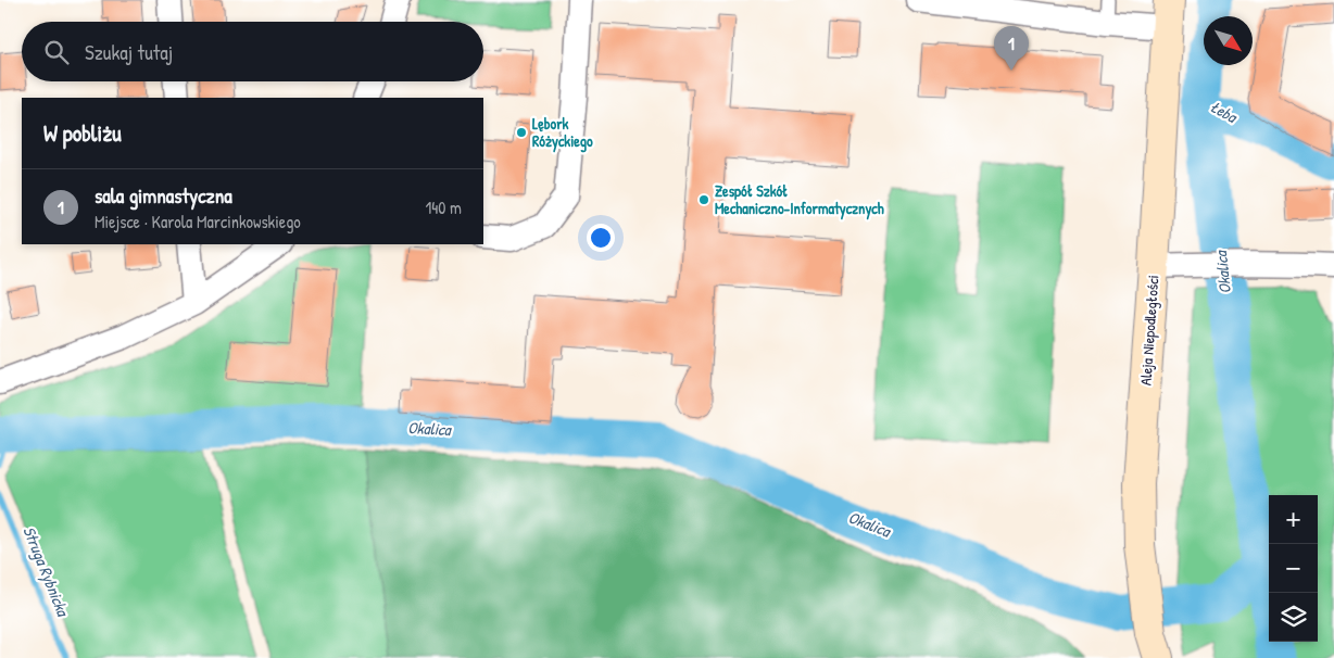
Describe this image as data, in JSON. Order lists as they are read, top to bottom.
{
  "streets": {
    "main road": ["Aleja Niepodległości"]
  },
  "water": ["Łeba", "Okalica", "Struga Rybnicka"],
  "places": ["Lębork Różyckiego", "Zespół Szkół Mechaniczno-Informatycznych"],
  "north": "bottom right",
  "page": {
    "search": "Szukaj tutaj",
    "pins": "1",
    "heading": "W pobliżu",
    "list": [
      {
        "mark": "1",
        "name": "sala gimnastyczna",
        "note": "Miejsce · Karola Marcinkowskiego",
        "value": "140 m"
      }
    ],
    "map_buttons": ["+", "−"]
  }
}
